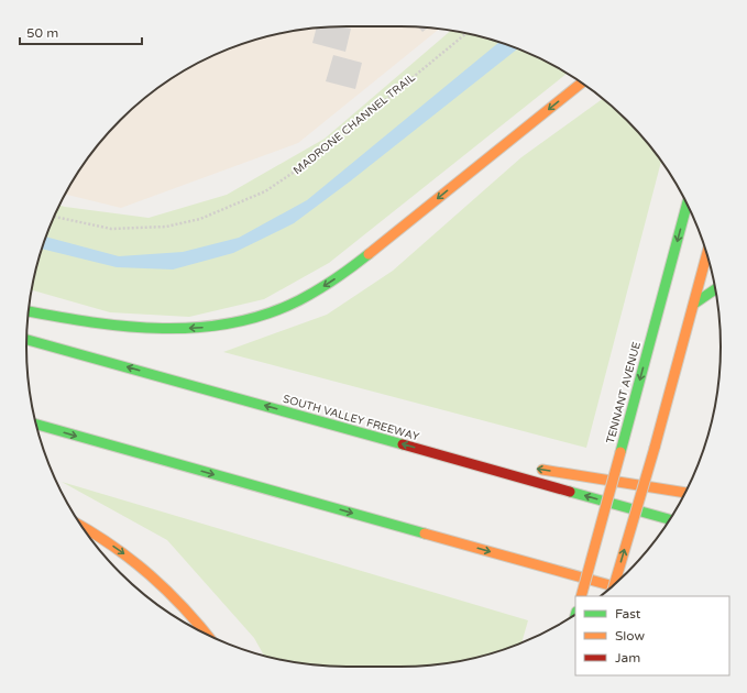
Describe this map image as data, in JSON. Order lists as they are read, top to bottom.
{
  "streets": {
    "main road": ["TENNANT AVENUE", "SOUTH VALLEY FREEWAY"],
    "path": ["MADRONE CHANNEL TRAIL"]
  },
  "legend": ["Fast", "Slow", "Jam"],
  "scale_bar": "50 m"
}
